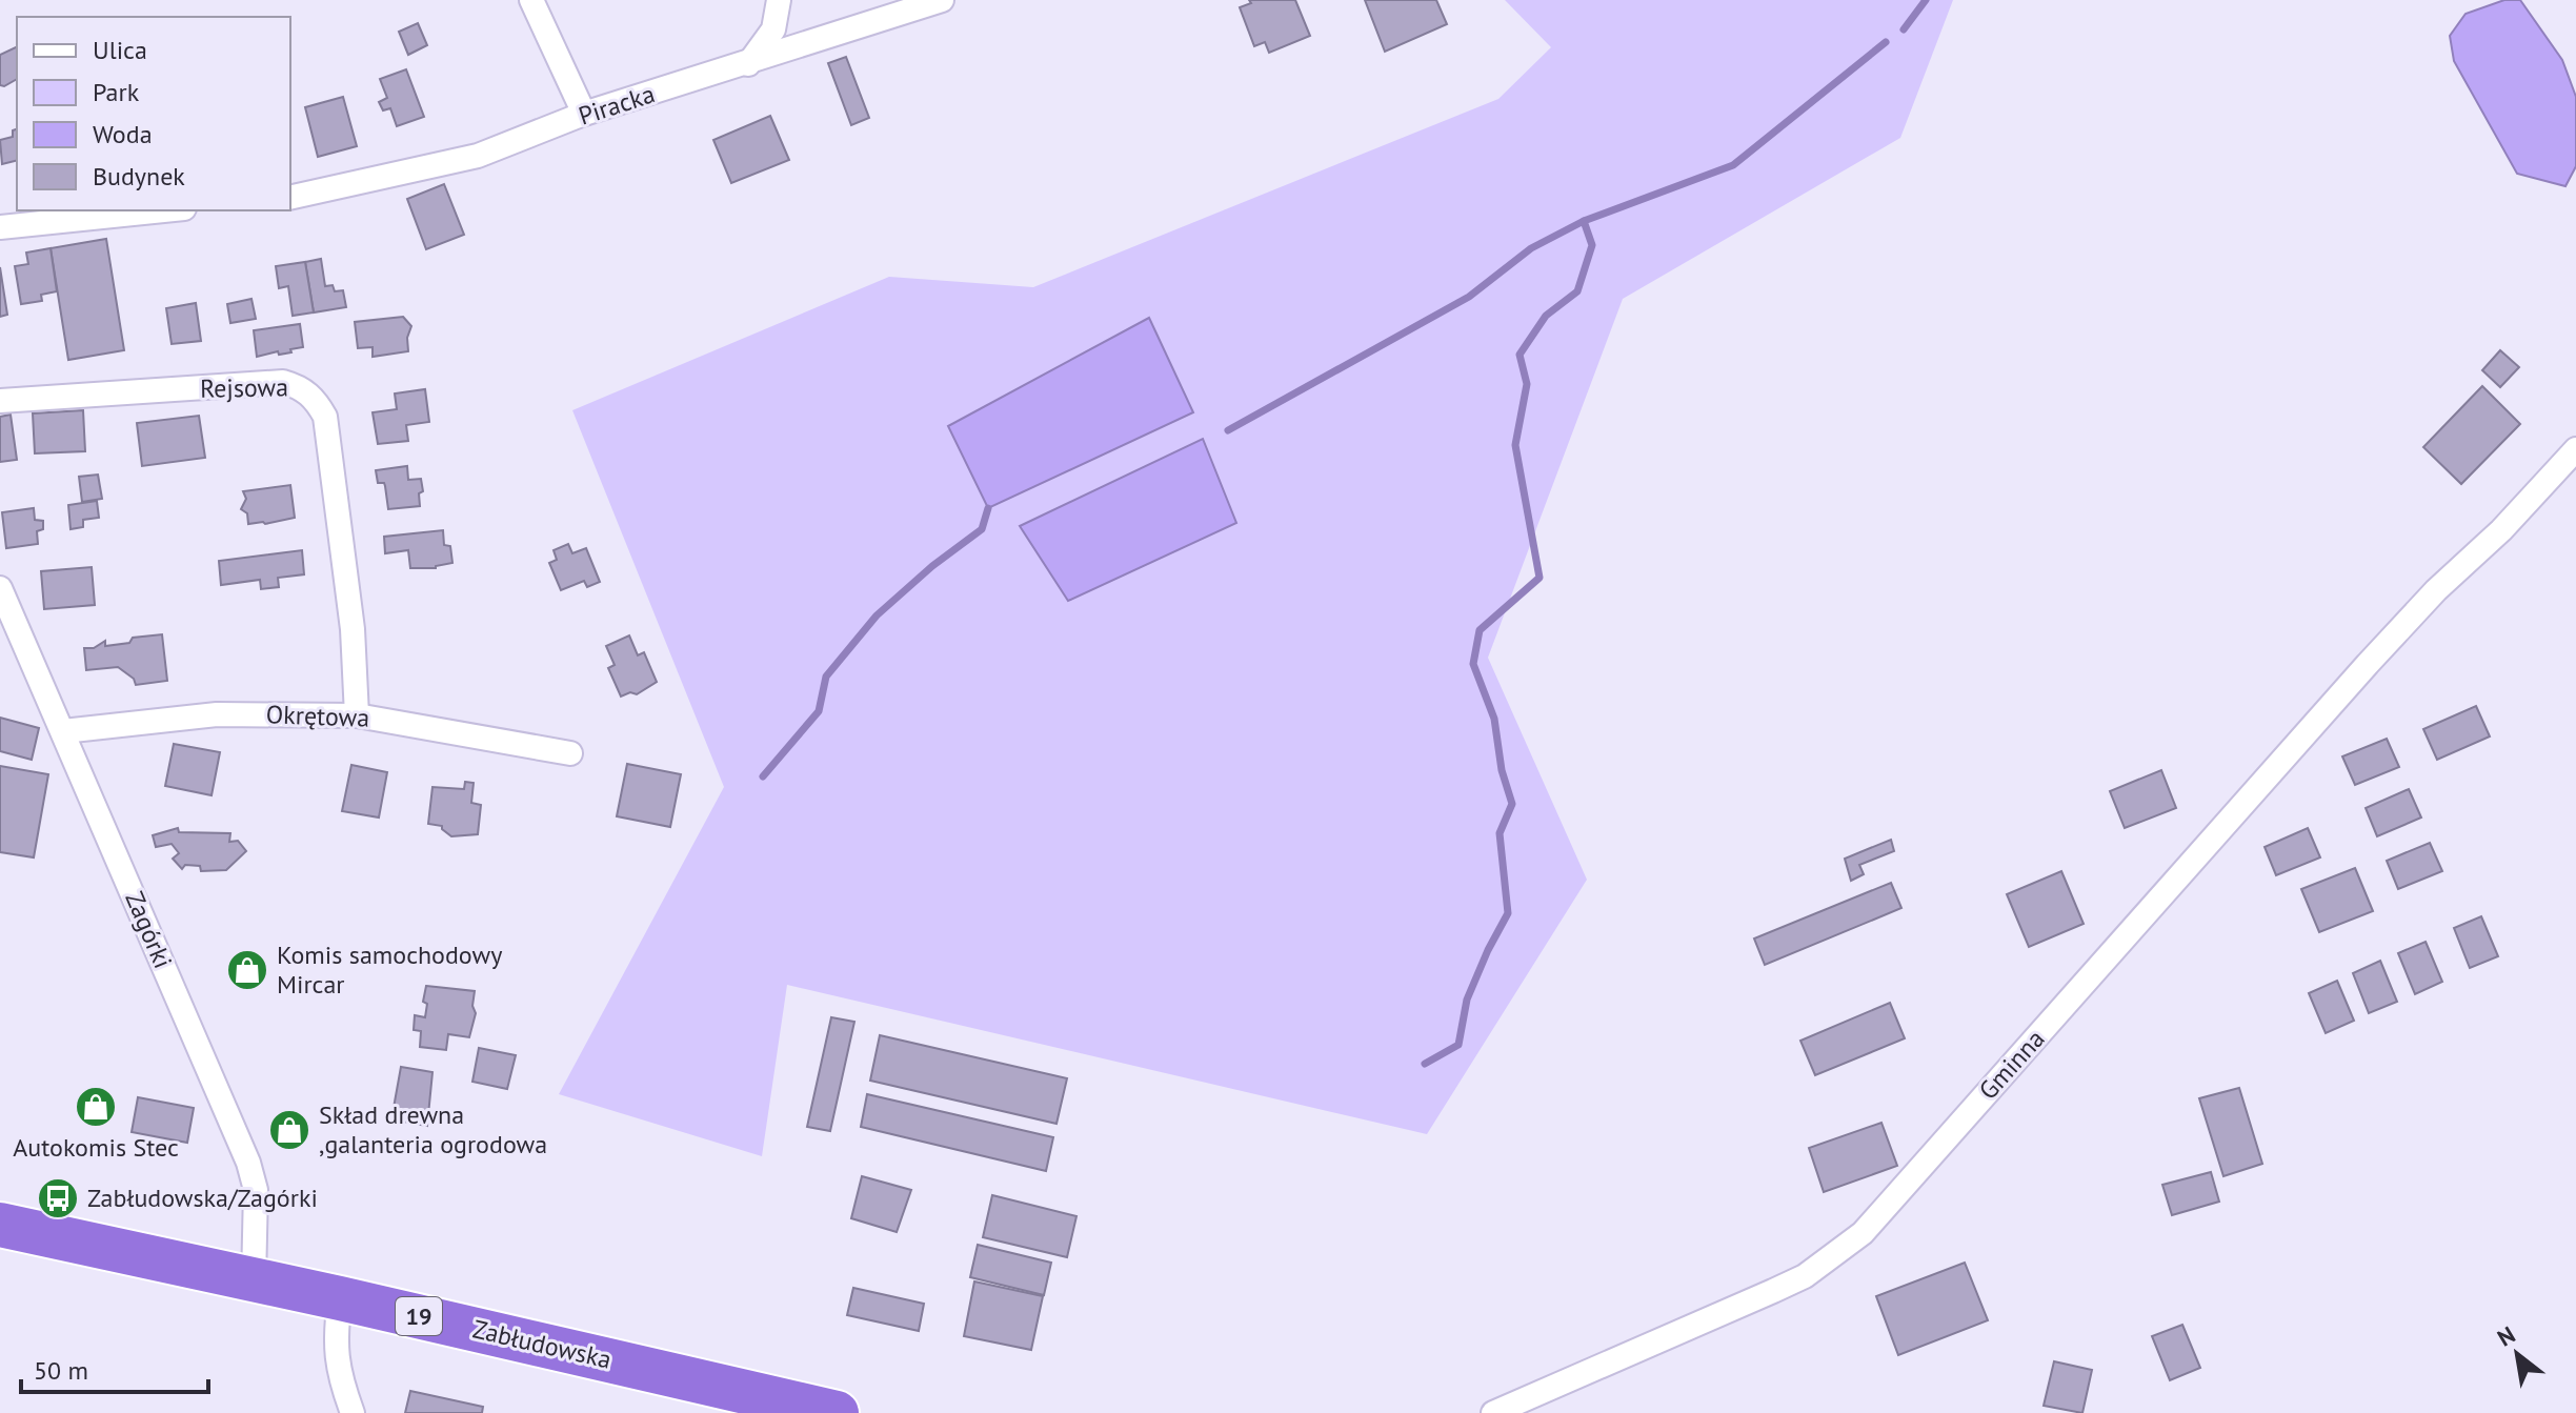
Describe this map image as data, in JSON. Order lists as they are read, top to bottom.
{
  "streets": {
    "highway": ["19", "Zabłudowska"],
    "street": [
      "Piracka",
      "Rejsowa",
      "Okrętowa",
      "Zagórki",
      "Gminna"
    ]
  },
  "crossings": [
    ["Rejsowa", "Okrętowa"],
    ["Okrętowa", "Zagórki"],
    ["Zagórki", "Zabłudowska"]
  ],
  "places": {
    "shop": ["Komis samochodowy Mircar", "Autokomis Stec", "Skład drewna ,galanteria ogrodowa"],
    "bus stop": ["Zabłudowska/Zagórki"]
  },
  "legend": [
    "Ulica",
    "Park",
    "Woda",
    "Budynek"
  ],
  "scale_bar": "50 m",
  "north": "top left"
}
